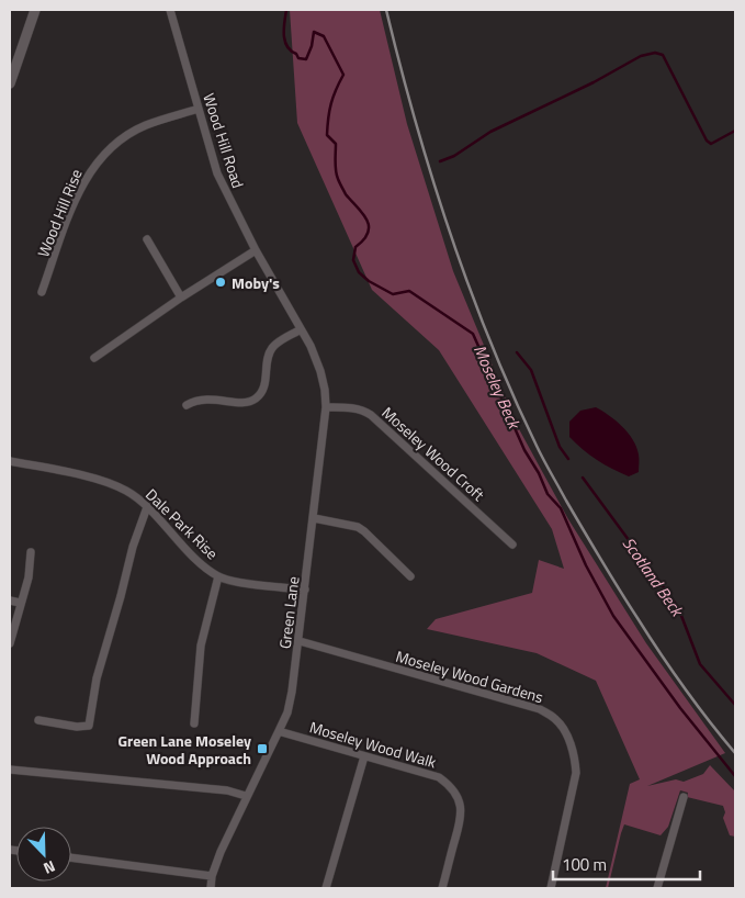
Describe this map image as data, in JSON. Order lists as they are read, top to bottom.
{
  "streets": {
    "street": [
      "Wood Hill Road",
      "Wood Hill Rise",
      "Moseley Wood Croft",
      "Dale Park Rise",
      "Green Lane",
      "Moseley Wood Gardens",
      "Moseley Wood Walk"
    ]
  },
  "crossings": [
    ["Wood Hill Road", "Wood Hill Rise"],
    ["Wood Hill Road", "Green Lane"],
    ["Moseley Wood Croft", "Green Lane"],
    ["Dale Park Rise", "Green Lane"],
    ["Green Lane", "Moseley Wood Gardens"],
    ["Green Lane", "Moseley Wood Walk"]
  ],
  "water": ["Moseley Beck", "Scotland Beck"],
  "places": {
    "other": ["Moby's"],
    "transit": ["Green Lane Moseley Wood Approach"]
  },
  "scale_bar": "100 m",
  "north": "bottom right"
}
